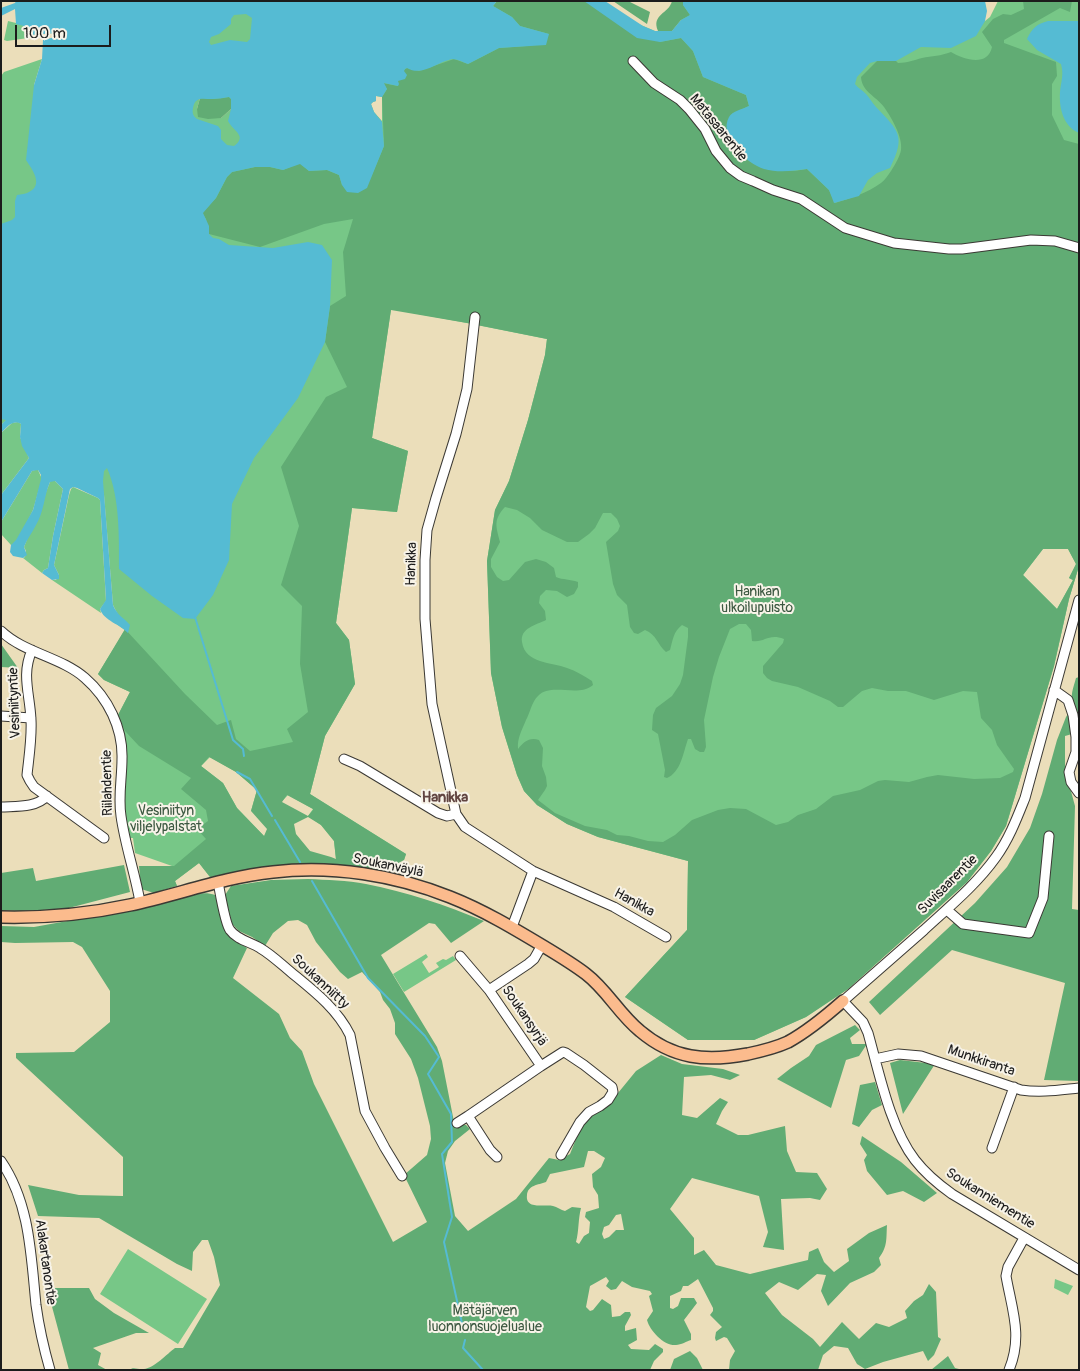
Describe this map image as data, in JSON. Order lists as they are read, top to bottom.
{
  "streets": {
    "main road": ["Soukanväylä", "Suvisaarentie"],
    "street": [
      "Matasaarentie",
      "Hanikka",
      "Vesiniityntie",
      "Riilahdentie",
      "Soukanniitty",
      "Soukansyrjä",
      "Munkkiranta",
      "Soukanniementie",
      "Alakartanontie"
    ]
  },
  "crossings": [
    ["Vesiniityntie", "Riilahdentie"],
    ["Riilahdentie", "Soukanväylä"],
    ["Soukanväylä", "Suvisaarentie"],
    ["Soukanväylä", "Soukanniitty"],
    ["Soukanväylä", "Soukansyrjä"],
    ["Suvisaarentie", "Soukanniementie"],
    ["Munkkiranta", "Soukanniementie"]
  ],
  "districts": ["Hanikka"],
  "parks": ["Hanikan ulkoilupuisto", "Vesiniityn viljelypalstat", "Mätäjärven luonnonsuojelualue"],
  "scale_bar": "100 m"
}
